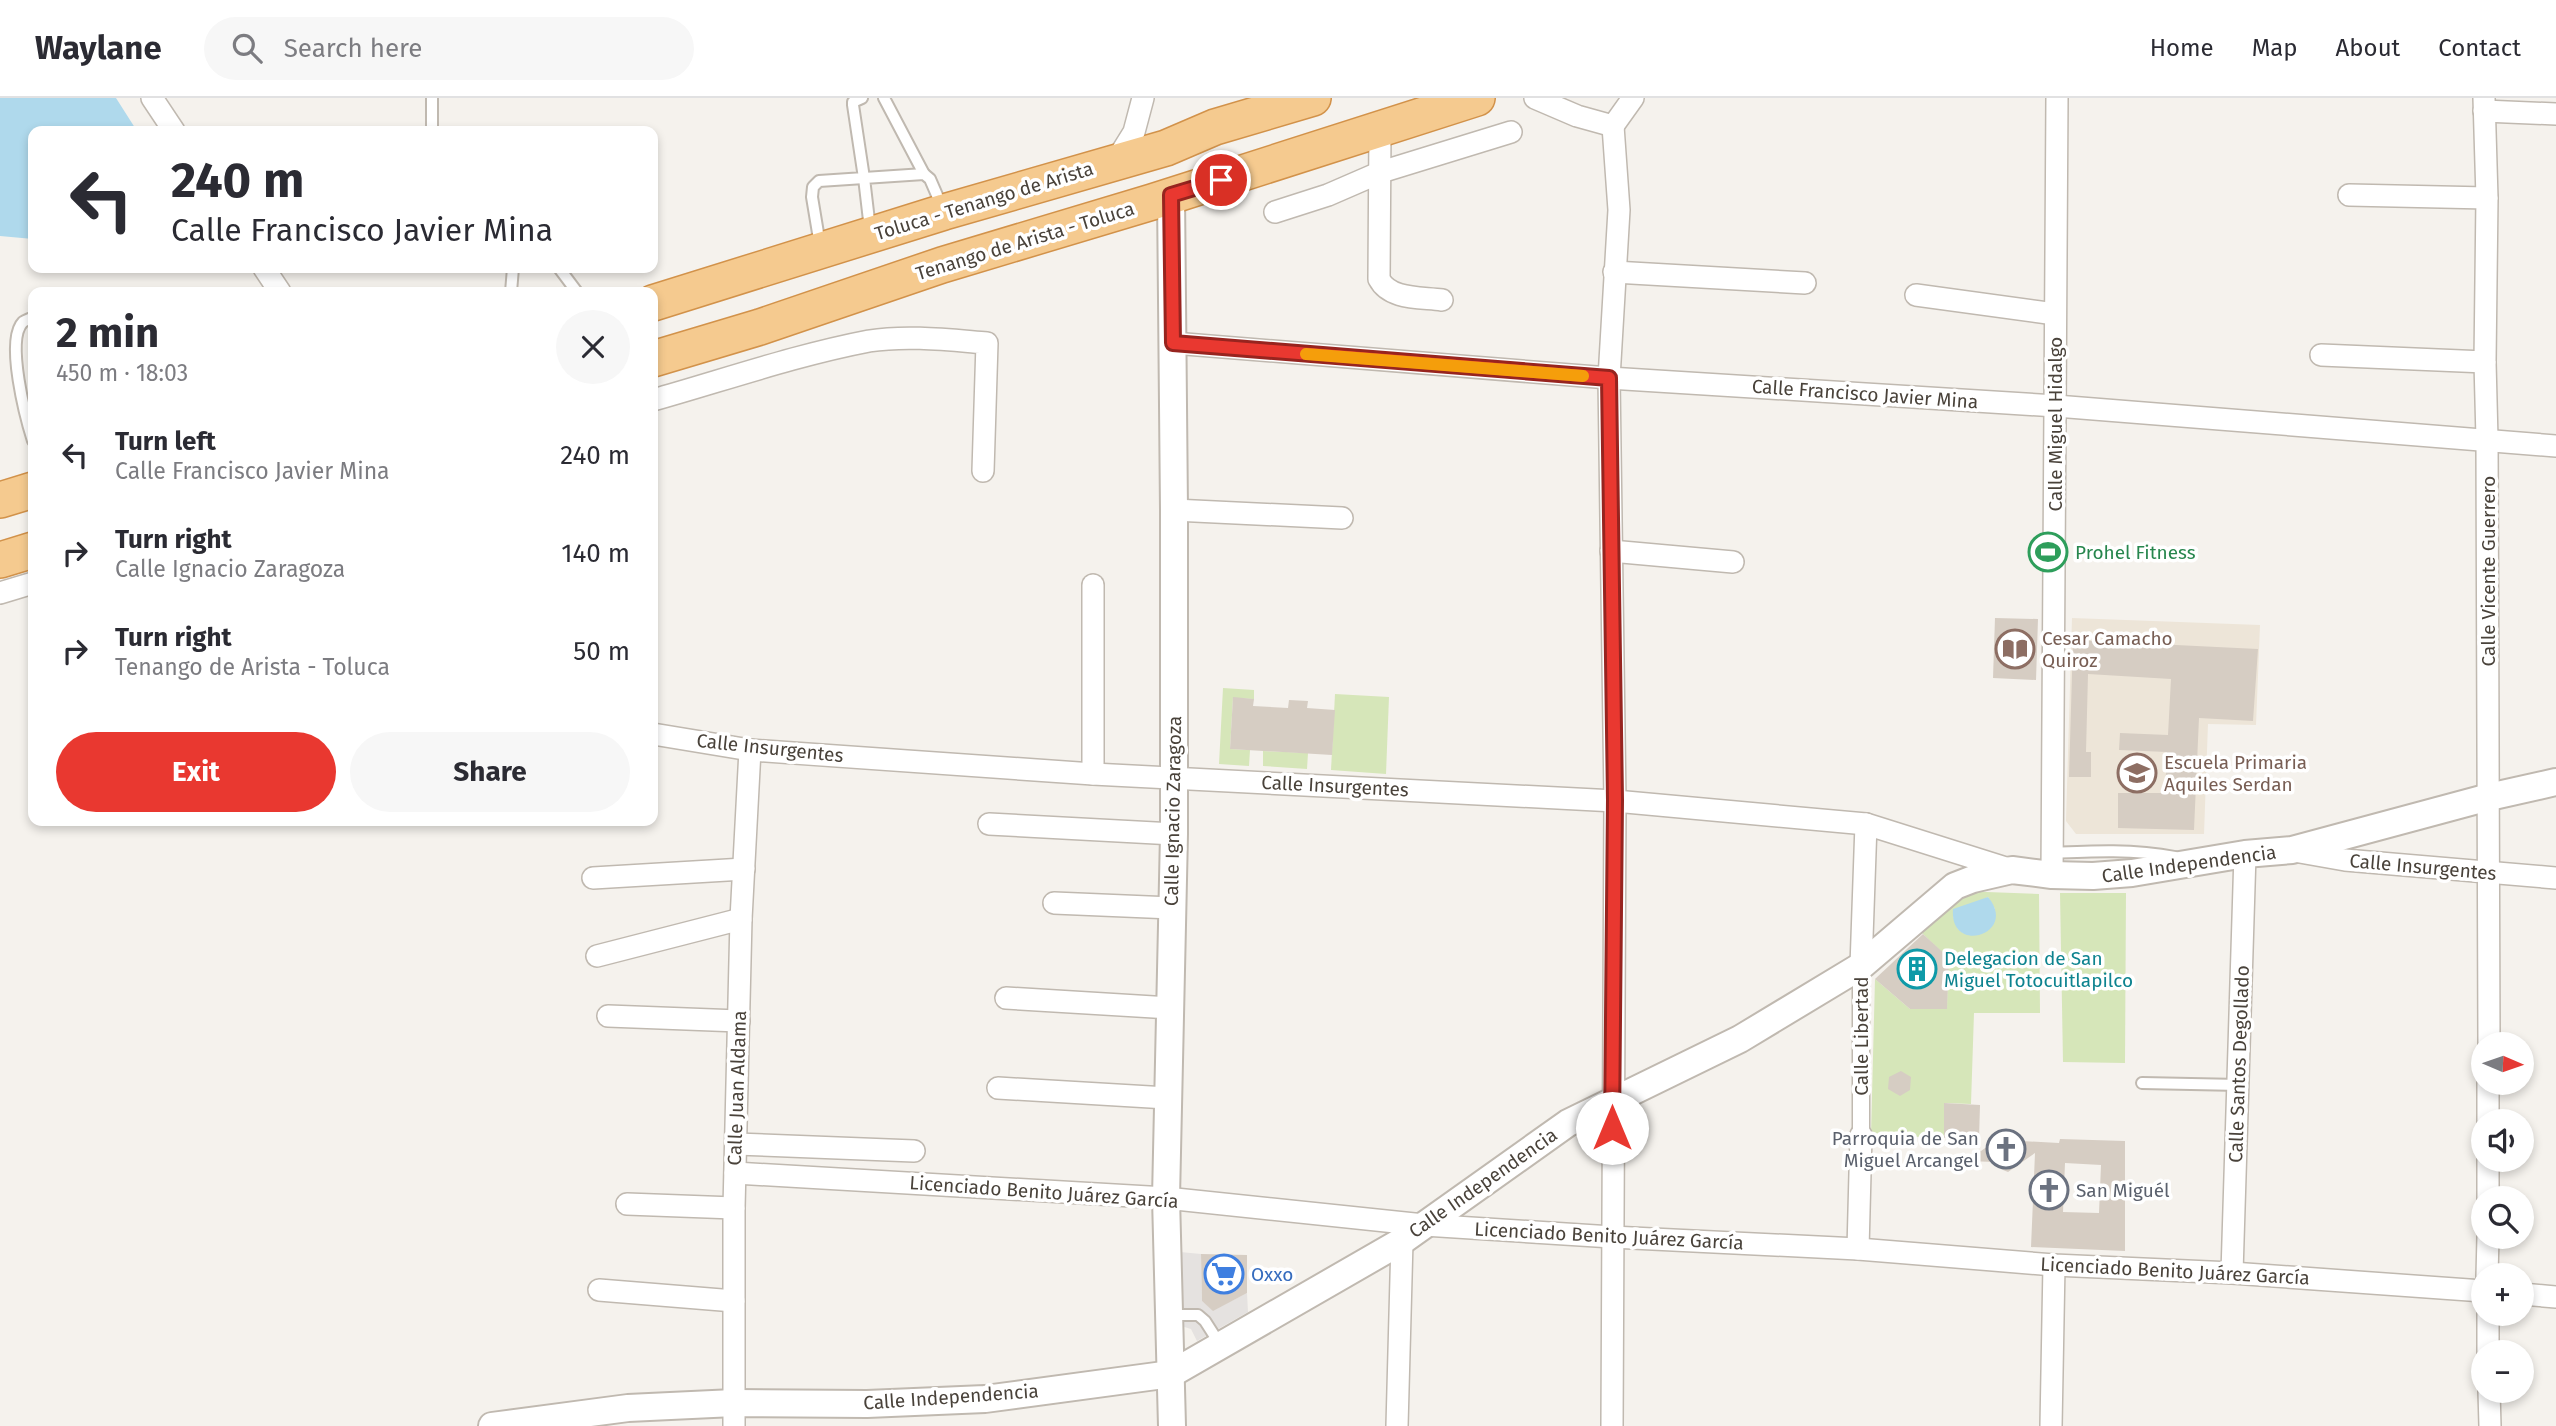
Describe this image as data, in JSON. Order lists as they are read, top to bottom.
{
  "streets": {
    "highway": ["Toluca - Tenango de Arista", "Tenango de Arista - Toluca"],
    "street": [
      "Calle Francisco Javier Mina",
      "Calle Miguel Hidalgo",
      "Calle Vicente Guerrero",
      "Calle Insurgentes",
      "Calle Ignacio Zaragoza",
      "Calle Independencia",
      "Calle Libertad",
      "Calle Santos Degollado",
      "Calle Juan Aldama",
      "Licenciado Benito Juárez García"
    ]
  },
  "crossings": [
    ["Tenango de Arista - Toluca", "Calle Ignacio Zaragoza"],
    ["Calle Francisco Javier Mina", "Calle Miguel Hidalgo"],
    ["Calle Francisco Javier Mina", "Calle Vicente Guerrero"],
    ["Calle Francisco Javier Mina", "Calle Ignacio Zaragoza"],
    ["Calle Miguel Hidalgo", "Calle Independencia"],
    ["Calle Vicente Guerrero", "Calle Insurgentes"],
    ["Calle Vicente Guerrero", "Calle Independencia"],
    ["Calle Insurgentes", "Calle Ignacio Zaragoza"],
    ["Calle Insurgentes", "Calle Independencia"],
    ["Calle Insurgentes", "Calle Libertad"],
    ["Calle Insurgentes", "Calle Juan Aldama"],
    ["Calle Ignacio Zaragoza", "Calle Independencia"],
    ["Calle Ignacio Zaragoza", "Licenciado Benito Juárez García"],
    ["Calle Independencia", "Calle Libertad"],
    ["Calle Independencia", "Calle Santos Degollado"],
    ["Calle Independencia", "Calle Juan Aldama"],
    ["Calle Independencia", "Licenciado Benito Juárez García"],
    ["Calle Libertad", "Licenciado Benito Juárez García"],
    ["Calle Santos Degollado", "Licenciado Benito Juárez García"],
    ["Calle Juan Aldama", "Licenciado Benito Juárez García"]
  ],
  "places": {
    "sports": ["Prohel Fitness"],
    "library": ["Cesar Camacho Quiroz"],
    "school or university": ["Escuela Primaria Aquiles Serdan"],
    "building": ["Delegacion de San Miguel Totocuitlapilco"],
    "church": ["Parroquia de San Miguel Arcangel", "San Miguél"],
    "supermarket": ["Oxxo"]
  },
  "north": "right",
  "page": {
    "header": "Waylane",
    "search": "Search here",
    "nav": [
      "Home",
      "Map",
      "About",
      "Contact"
    ],
    "turn": ["240 m", "Calle Francisco Javier Mina"],
    "heading": ["2 min", "450 m · 18:03"],
    "list": [
      {
        "name": "Turn left",
        "note": "Calle Francisco Javier Mina",
        "value": "240 m"
      },
      {
        "name": "Turn right",
        "note": "Calle Ignacio Zaragoza",
        "value": "140 m"
      },
      {
        "name": "Turn right",
        "note": "Tenango de Arista - Toluca",
        "value": "50 m"
      }
    ],
    "buttons": ["Exit", "Share"],
    "map_buttons": ["+", "−"]
  }
}
